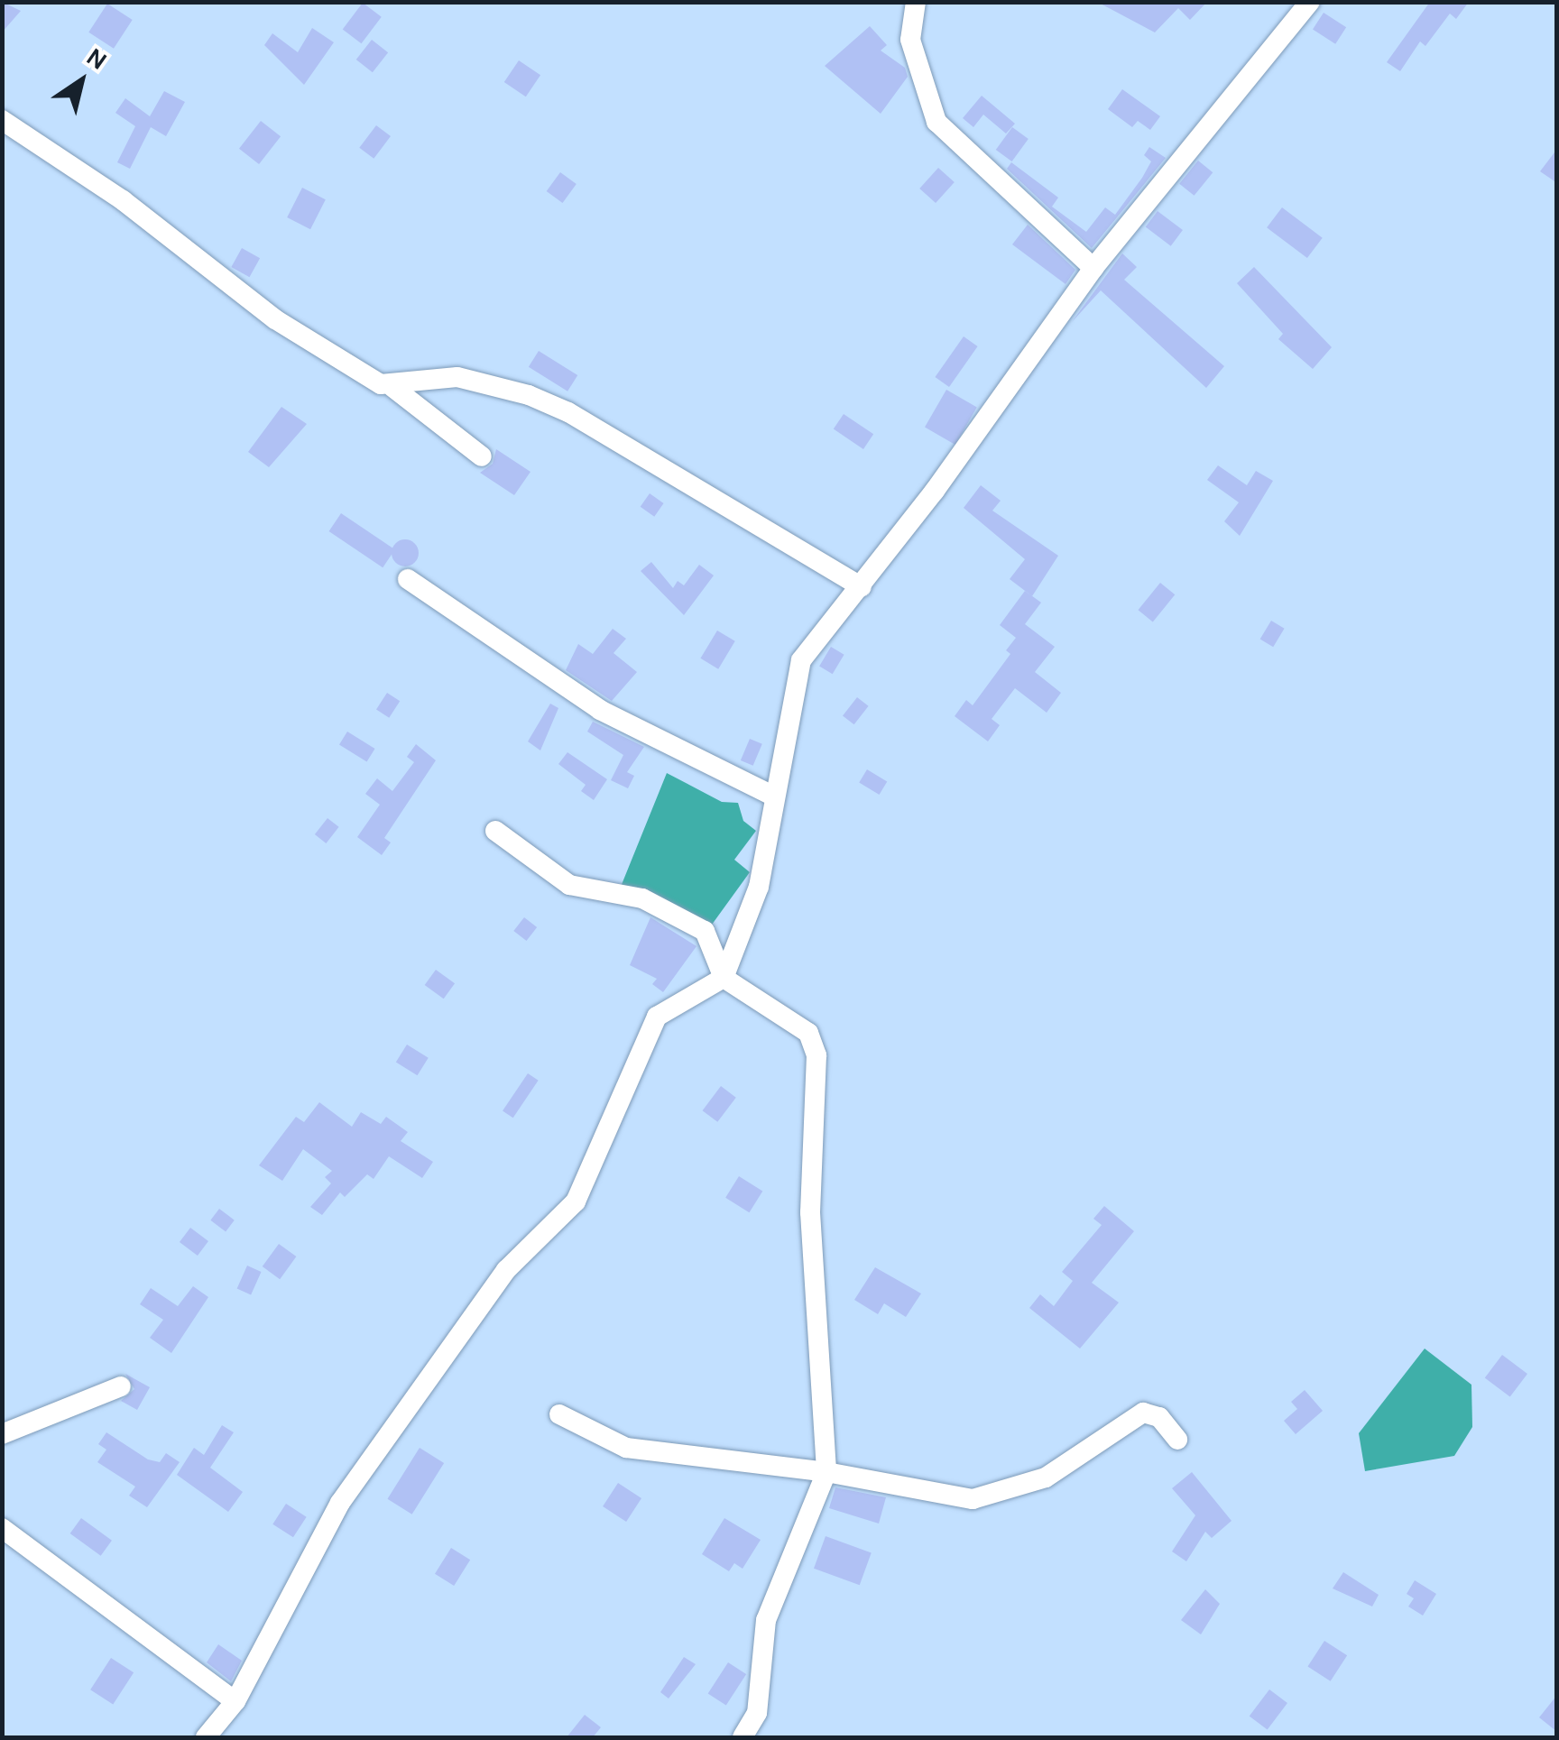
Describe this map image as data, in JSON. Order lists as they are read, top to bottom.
{
  "north": "top right"
}
